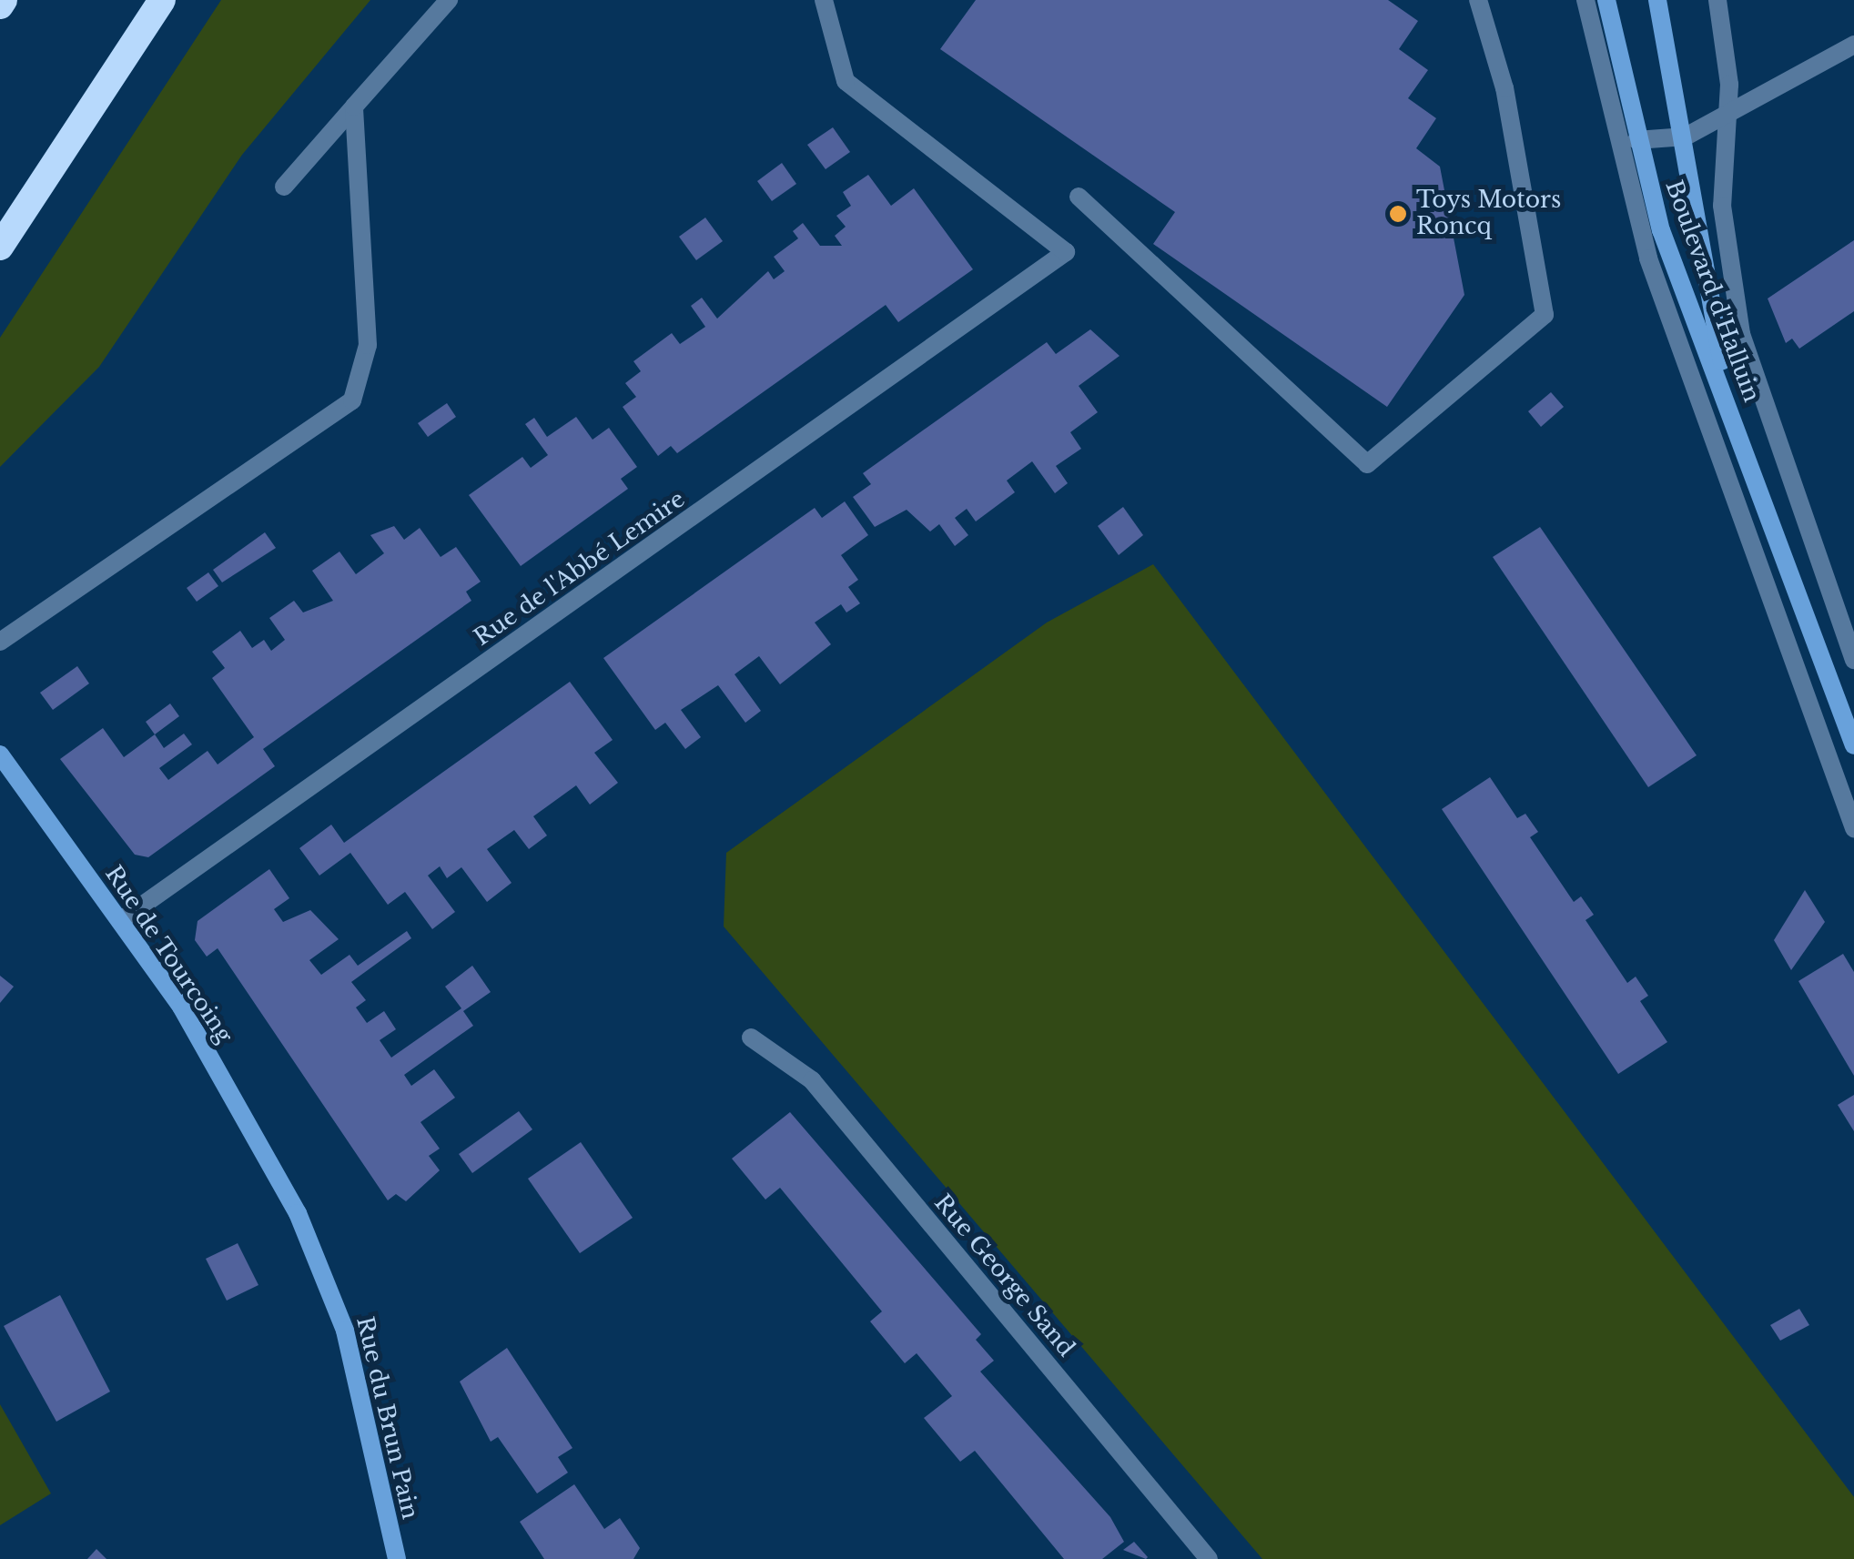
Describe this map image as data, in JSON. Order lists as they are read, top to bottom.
{
  "streets": {
    "main road": ["Boulevard d'Halluin", "Rue de Tourcoing", "Rue du Brun Pain"],
    "street": ["Rue de l'Abbé Lemire", "Rue George Sand"]
  },
  "crossings": [
    ["Rue de l'Abbé Lemire", "Rue de Tourcoing"],
    ["Rue de Tourcoing", "Rue du Brun Pain"]
  ],
  "places": ["Toys Motors Roncq"]
}
